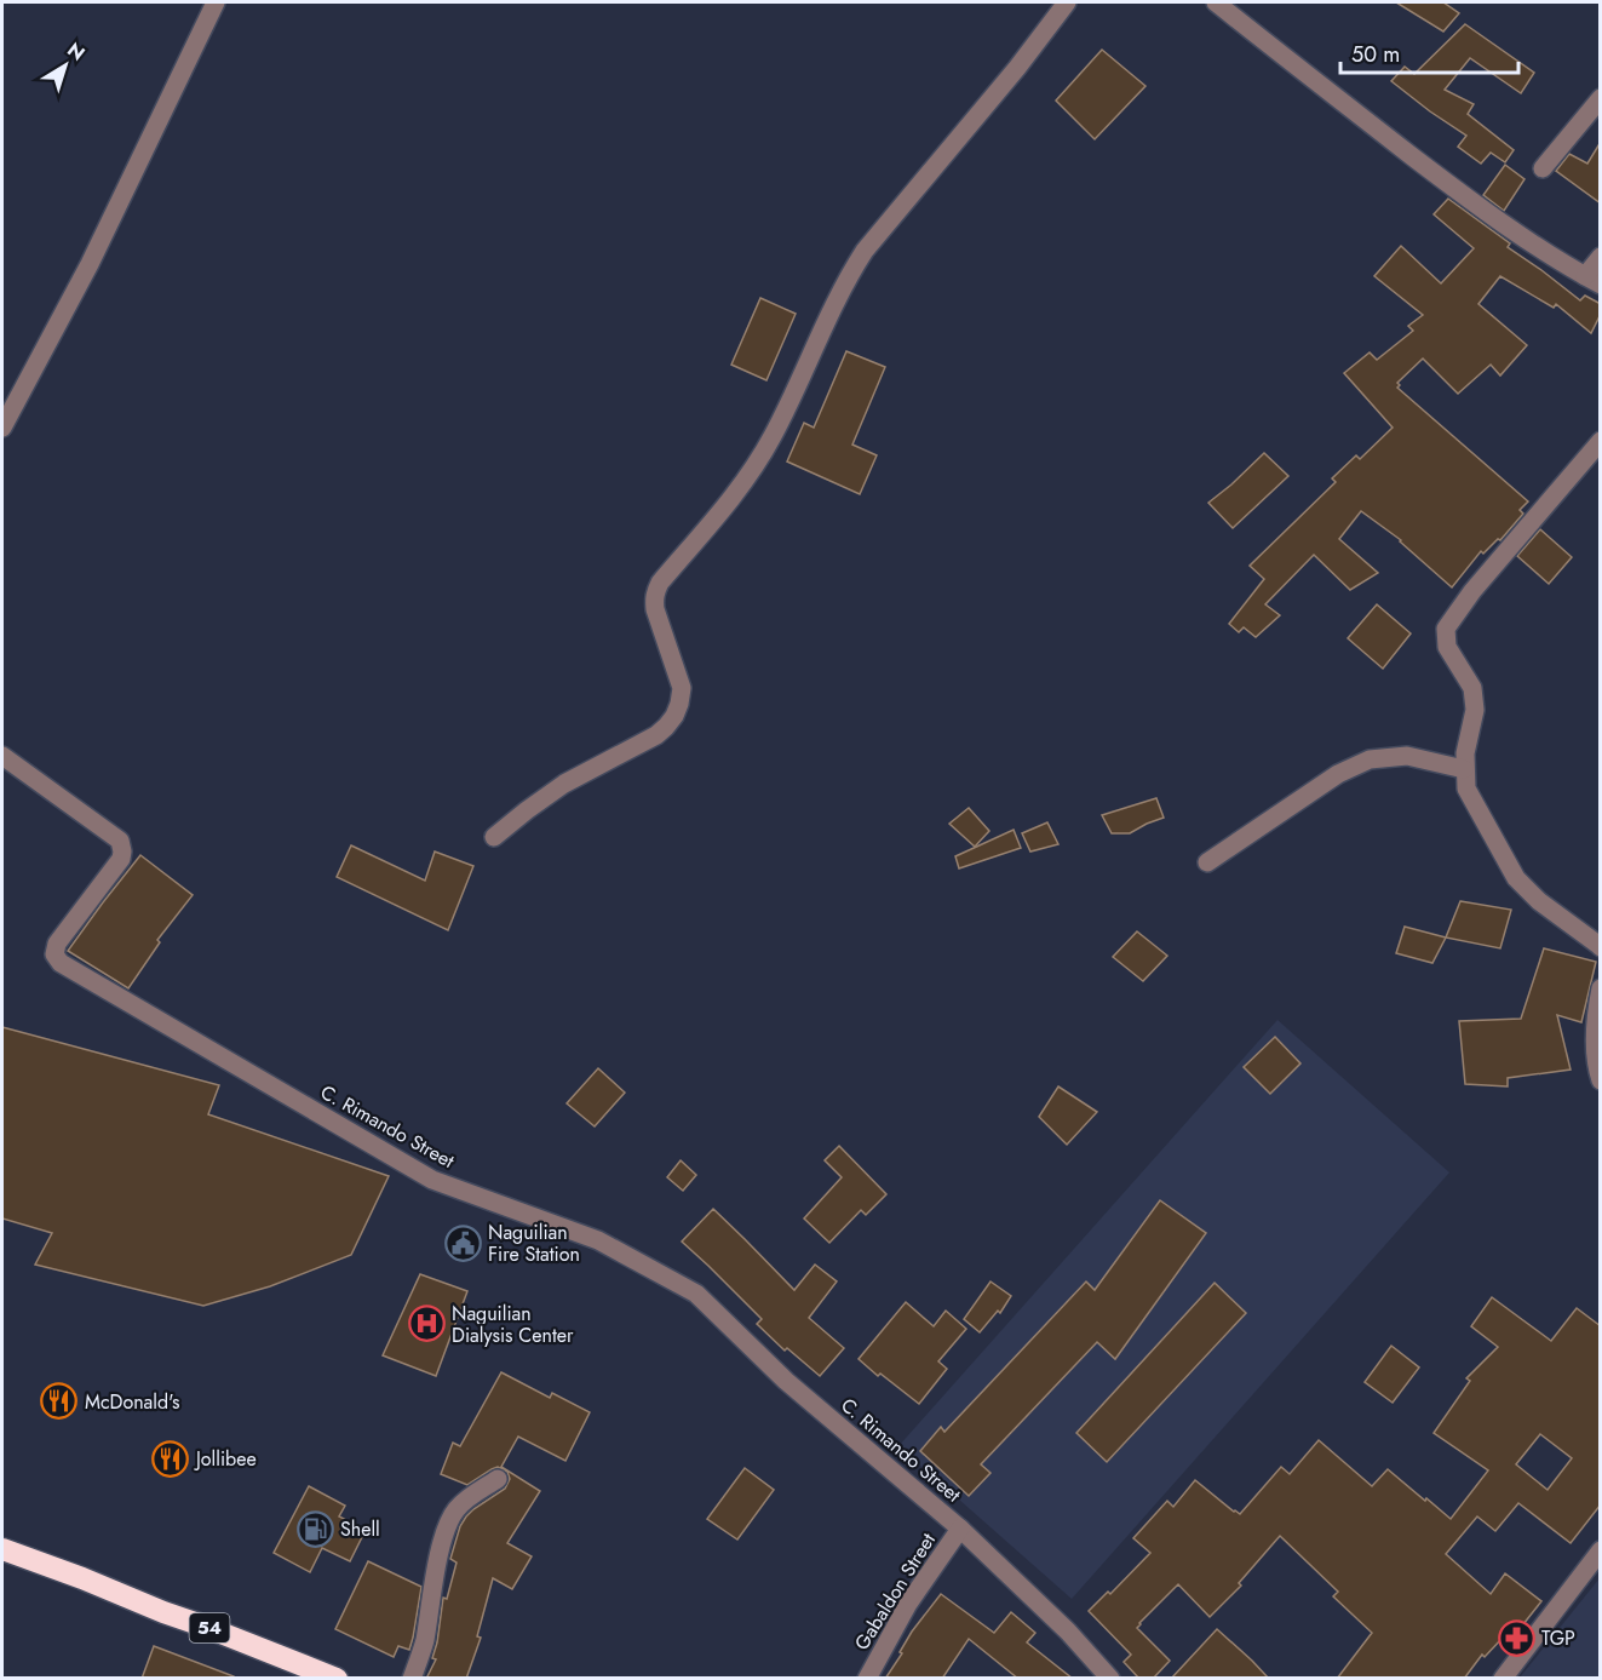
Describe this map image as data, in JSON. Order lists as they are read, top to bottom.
{
  "streets": {
    "highway": ["54"],
    "street": ["C. Rimando Street", "Gabaldon Street"]
  },
  "crossings": [
    ["C. Rimando Street", "Gabaldon Street"]
  ],
  "places": {
    "public building": ["Naguilian Fire Station"],
    "hospital": ["Naguilian Dialysis Center"],
    "restaurant": ["McDonald's", "Jollibee"],
    "fuel station": ["Shell"],
    "pharmacy": ["TGP"]
  },
  "scale_bar": "50 m",
  "north": "top right"
}
